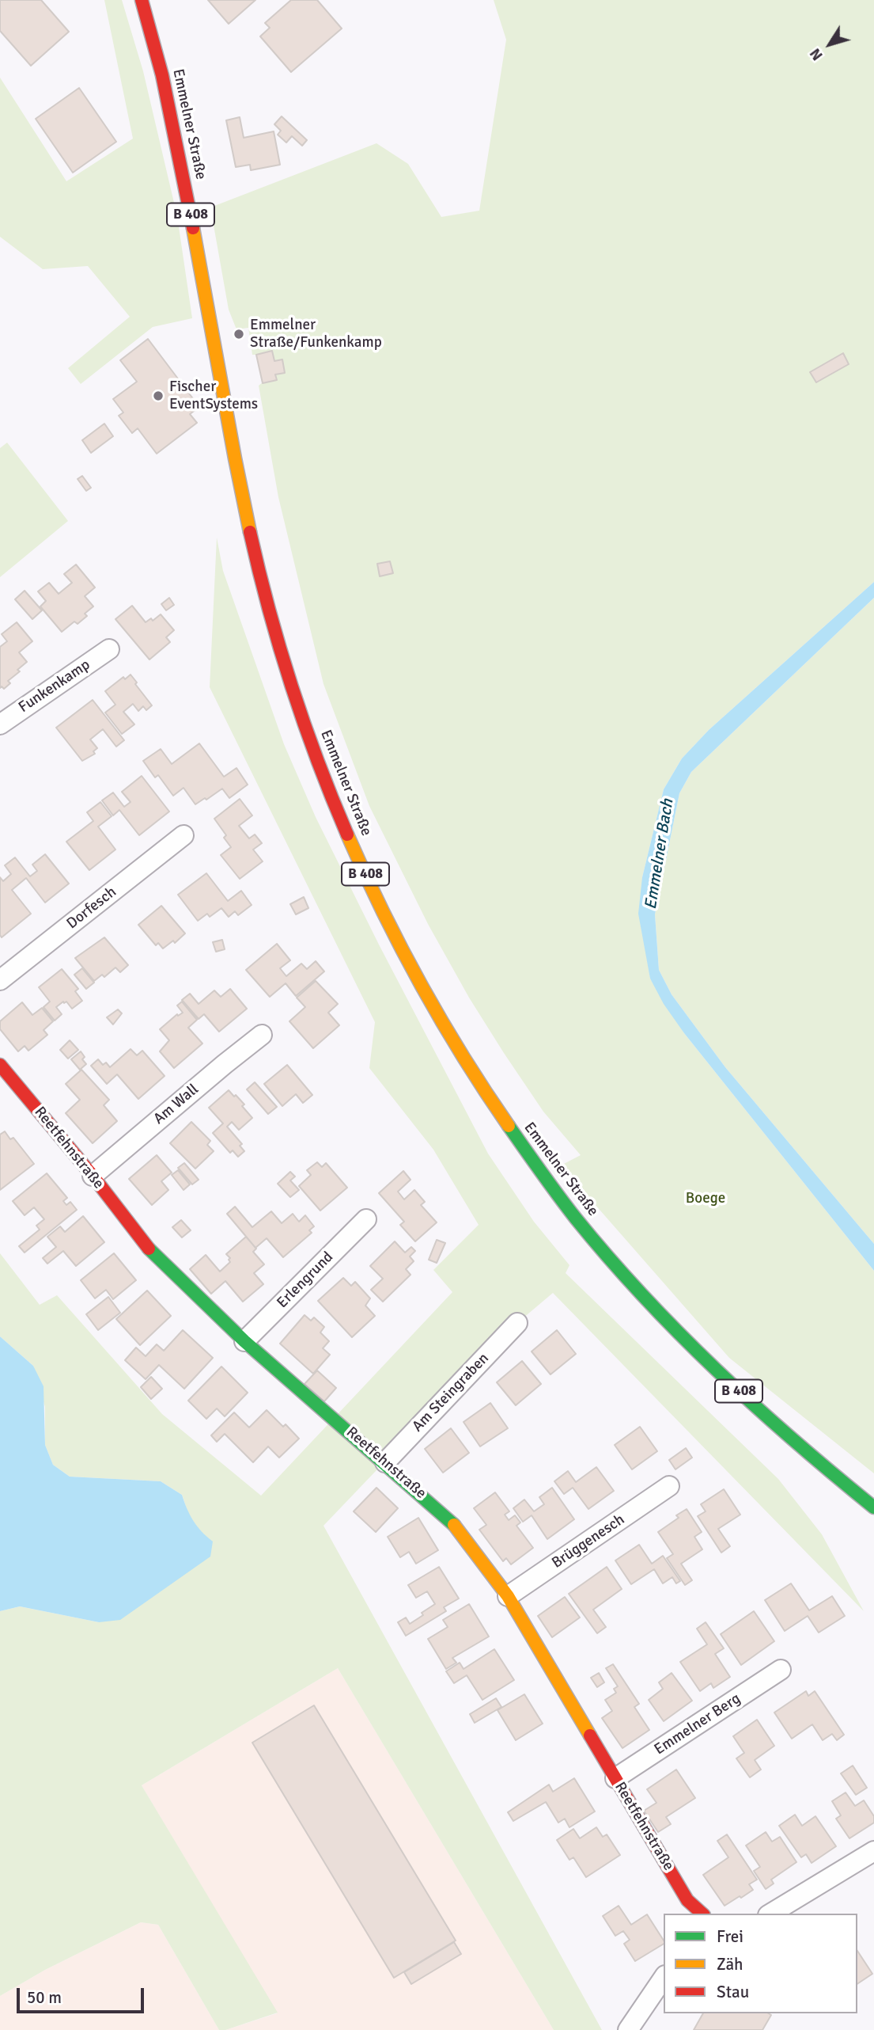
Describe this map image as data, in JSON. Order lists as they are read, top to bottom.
{
  "streets": {
    "main road": ["Emmelner Straße", "B 408", "Reetfehnstraße"],
    "street": [
      "Funkenkamp",
      "Dorfesch",
      "Am Wall",
      "Erlengrund",
      "Am Steingraben",
      "Brüggenesch",
      "Emmelner Berg"
    ]
  },
  "crossings": [
    ["Am Wall", "Reetfehnstraße"],
    ["Reetfehnstraße", "Erlengrund"],
    ["Reetfehnstraße", "Am Steingraben"],
    ["Reetfehnstraße", "Brüggenesch"],
    ["Reetfehnstraße", "Emmelner Berg"]
  ],
  "water": ["Emmelner Bach"],
  "parks": ["Boege"],
  "places": ["Emmelner Straße/Funkenkamp", "Fischer EventSystems"],
  "legend": ["Frei", "Zäh", "Stau"],
  "scale_bar": "50 m",
  "north": "bottom left"
}
